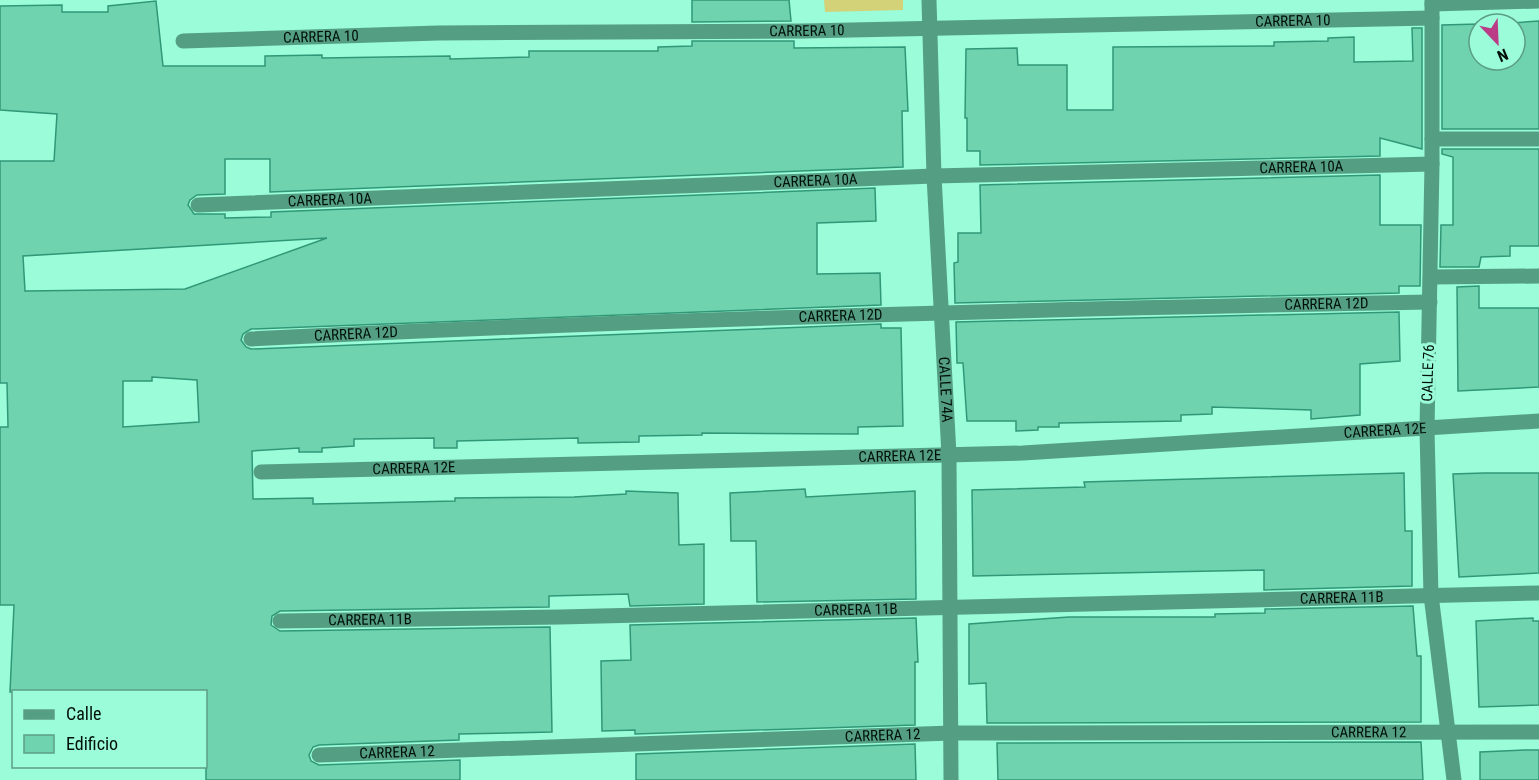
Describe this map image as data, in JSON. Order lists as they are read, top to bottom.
{
  "streets": {
    "street": [
      "CARRERA 10",
      "CARRERA 10A",
      "CARRERA 12D",
      "CALLE 76",
      "CALLE 74A",
      "CARRERA 12E",
      "CARRERA 11B",
      "CARRERA 12"
    ]
  },
  "crossings": [
    ["CARRERA 10", "CALLE 76"],
    ["CARRERA 10", "CALLE 74A"],
    ["CARRERA 10A", "CALLE 76"],
    ["CARRERA 10A", "CALLE 74A"],
    ["CARRERA 12D", "CALLE 76"],
    ["CARRERA 12D", "CALLE 74A"],
    ["CALLE 76", "CARRERA 12E"],
    ["CALLE 76", "CARRERA 11B"],
    ["CALLE 76", "CARRERA 12"],
    ["CALLE 74A", "CARRERA 12E"],
    ["CALLE 74A", "CARRERA 11B"],
    ["CALLE 74A", "CARRERA 12"]
  ],
  "legend": ["Calle", "Edificio"],
  "north": "bottom right"
}
